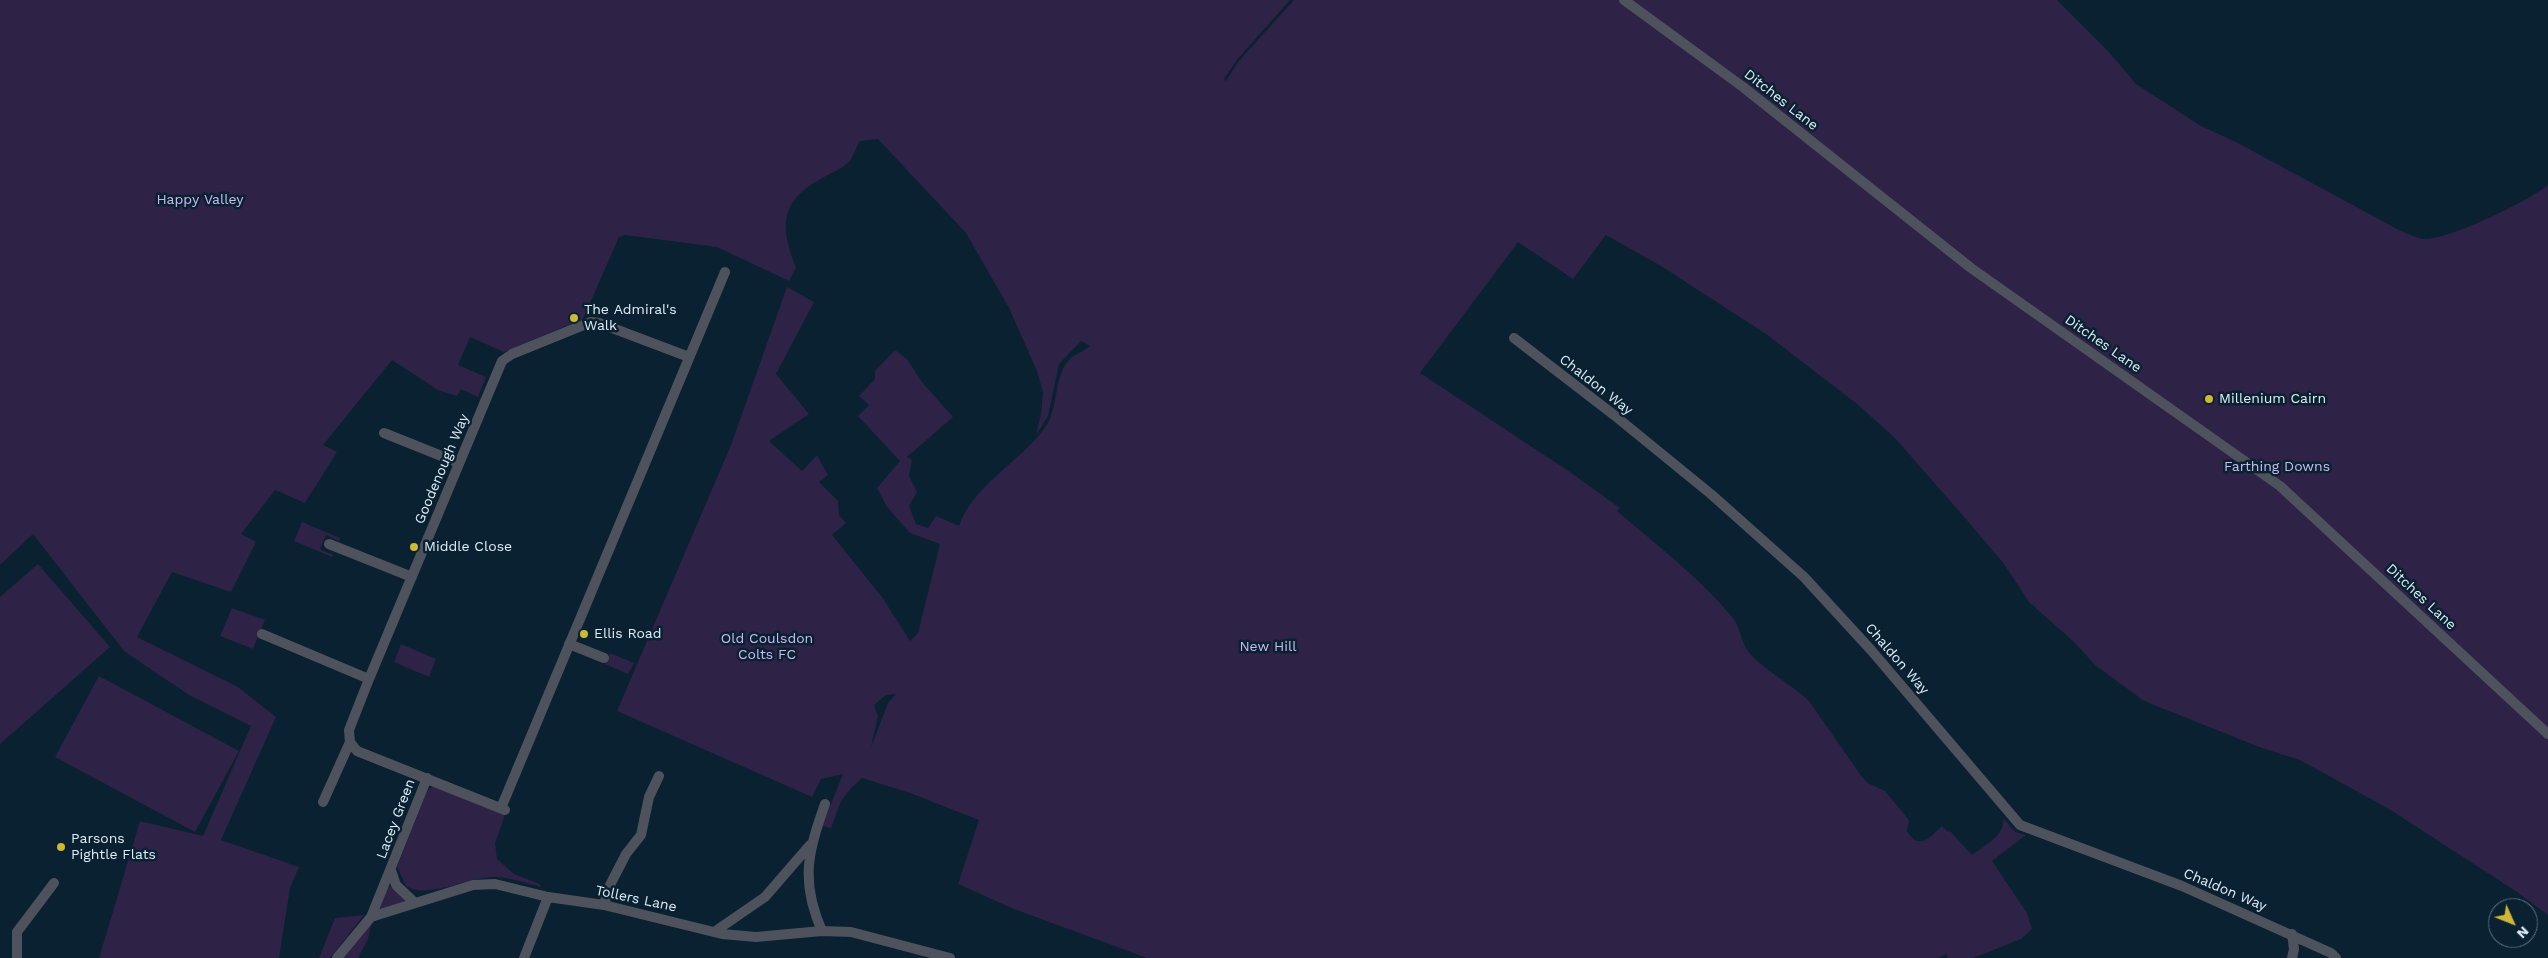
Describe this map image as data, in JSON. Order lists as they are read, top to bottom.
{
  "streets": {
    "street": [
      "Ditches Lane",
      "Chaldon Way",
      "Goodenough Way",
      "Lacey Green",
      "Tollers Lane"
    ]
  },
  "crossings": [
    ["Goodenough Way", "Lacey Green"],
    ["Lacey Green", "Tollers Lane"]
  ],
  "parks": [
    "Happy Valley",
    "Farthing Downs",
    "Old Coulsdon Colts FC",
    "New Hill"
  ],
  "places": [
    "The Admiral's Walk",
    "Millenium Cairn",
    "Middle Close",
    "Ellis Road",
    "Parsons Pightle Flats"
  ],
  "north": "bottom right"
}
